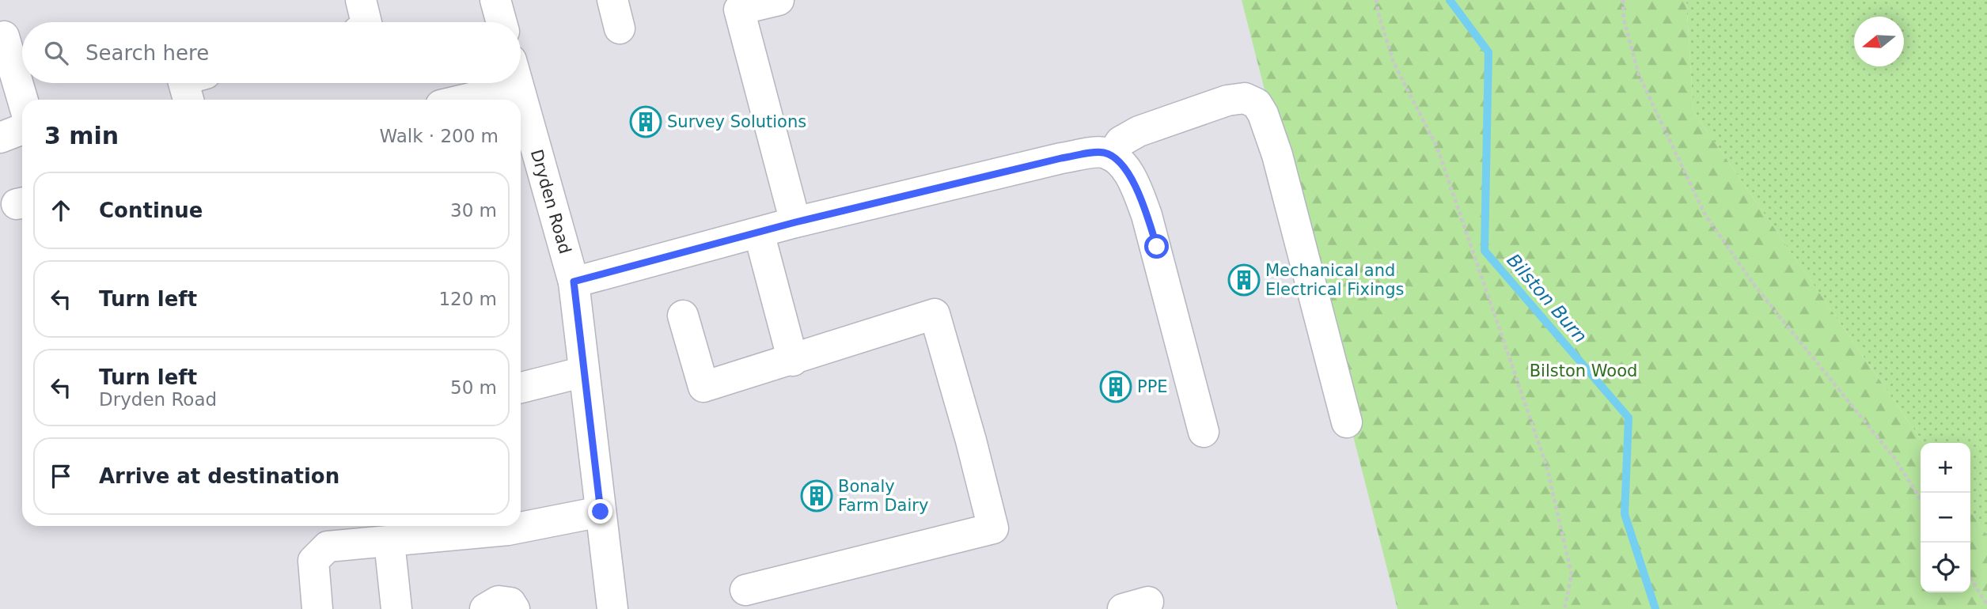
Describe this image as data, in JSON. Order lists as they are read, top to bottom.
{
  "streets": {
    "street": ["Dryden Road"]
  },
  "water": ["Bilston Burn"],
  "parks": ["Bilston Wood"],
  "places": {
    "building": [
      "Survey Solutions",
      "Mechanical and Electrical Fixings",
      "PPE",
      "Bonaly Farm Dairy"
    ]
  },
  "north": "left",
  "page": {
    "search": "Search here",
    "heading": ["3 min", "Walk · 200 m"],
    "list": [
      ["Continue", "30 m"],
      ["Turn left", "120 m"],
      ["Turn left", "Dryden Road", "50 m"],
      "Arrive at destination"
    ],
    "map_buttons": ["+", "−"]
  }
}
